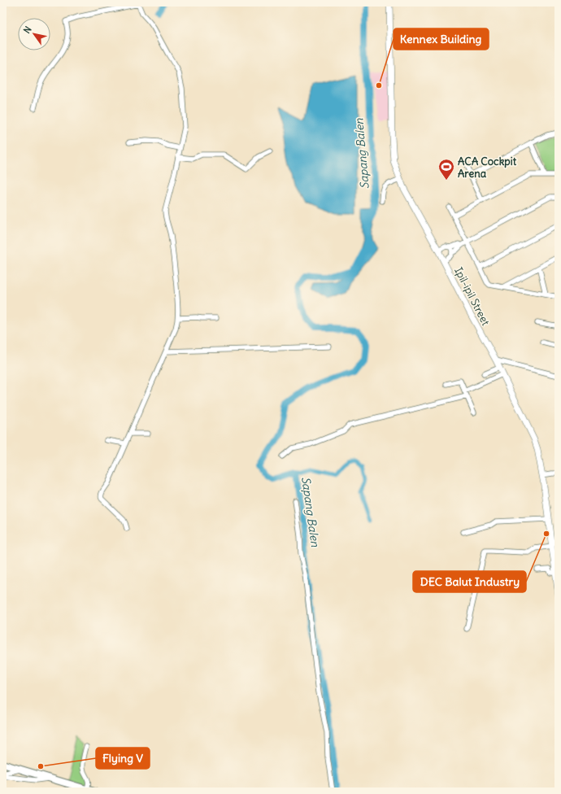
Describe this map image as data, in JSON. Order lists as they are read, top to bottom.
{
  "streets": {
    "street": ["Ipil-ipil Street"]
  },
  "water": ["Sapang Balen"],
  "places": {
    "other": ["Kennex Building", "DEC Balut Industry", "Flying V"],
    "sports": ["ACA Cockpit Arena"]
  },
  "north": "top left"
}
